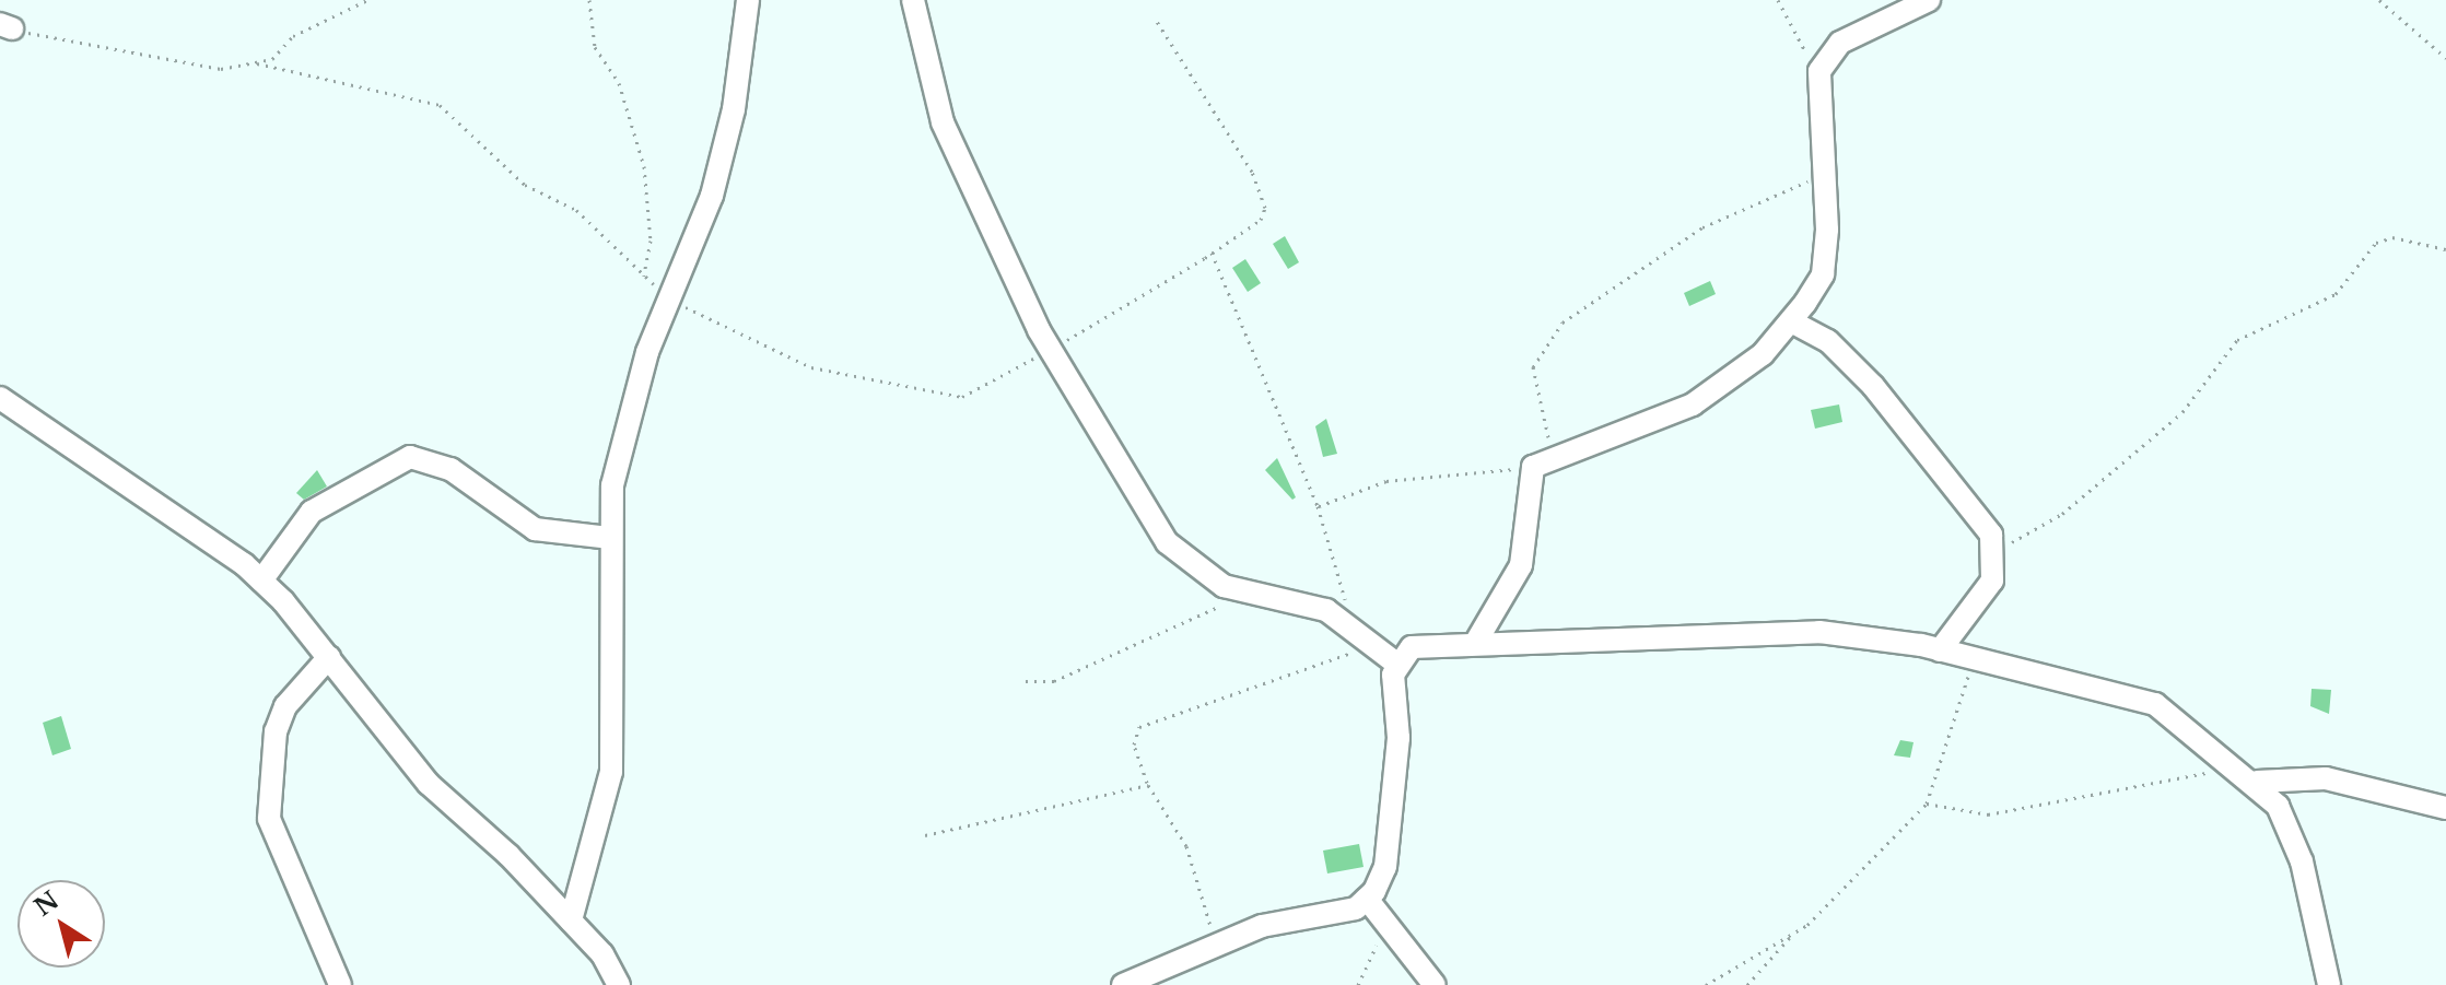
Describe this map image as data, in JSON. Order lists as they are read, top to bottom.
{
  "north": "top left"
}
